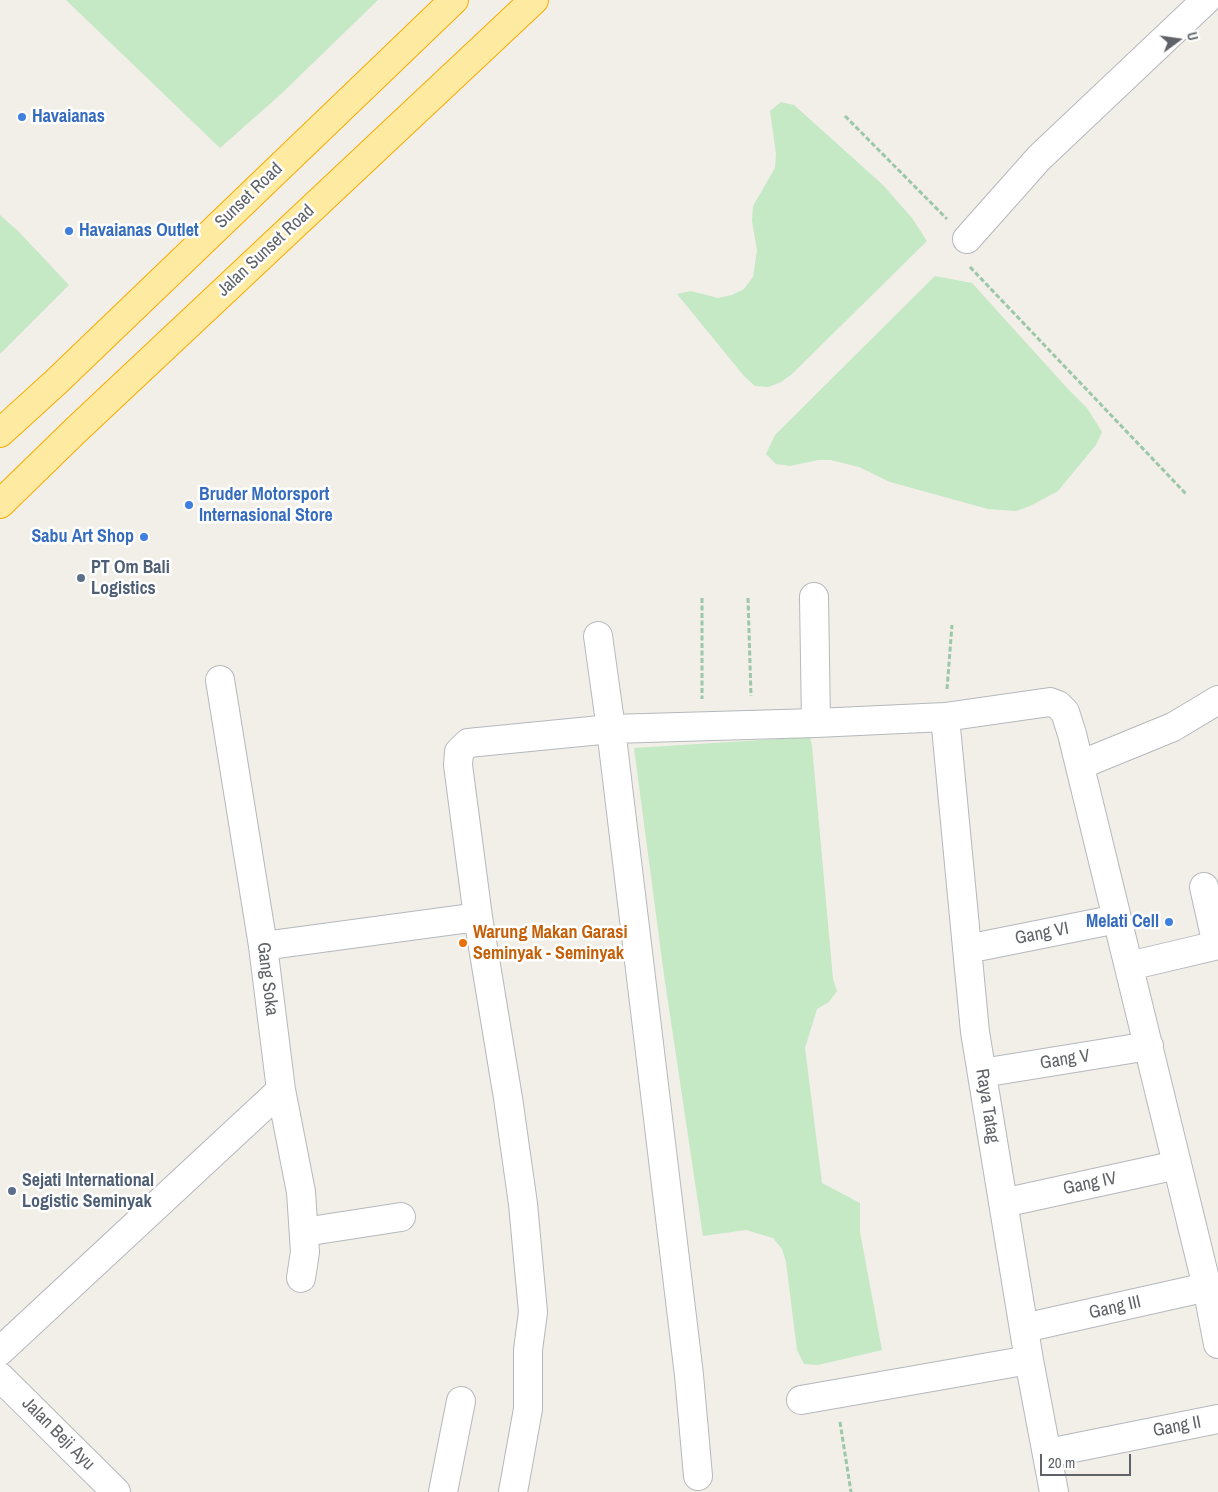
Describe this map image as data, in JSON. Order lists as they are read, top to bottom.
{
  "streets": {
    "highway": ["Sunset Road", "Jalan Sunset Road"],
    "street": [
      "Gang VI",
      "Gang Soka",
      "Gang V",
      "Raya Tatag",
      "Gang IV",
      "Gang III",
      "Gang II",
      "Jalan Beji Ayu"
    ]
  },
  "crossings": [
    ["Gang VI", "Raya Tatag"],
    ["Gang V", "Raya Tatag"],
    ["Raya Tatag", "Gang IV"],
    ["Raya Tatag", "Gang III"],
    ["Raya Tatag", "Gang II"]
  ],
  "places": [
    "Havaianas",
    "Havaianas Outlet",
    "Bruder Motorsport Internasional Store",
    "Sabu Art Shop",
    "PT Om Bali Logistics",
    "Melati Cell",
    "Warung Makan Garasi Seminyak - Seminyak",
    "Sejati International Logistic Seminyak"
  ],
  "scale_bar": "20 m",
  "north": "right"
}
